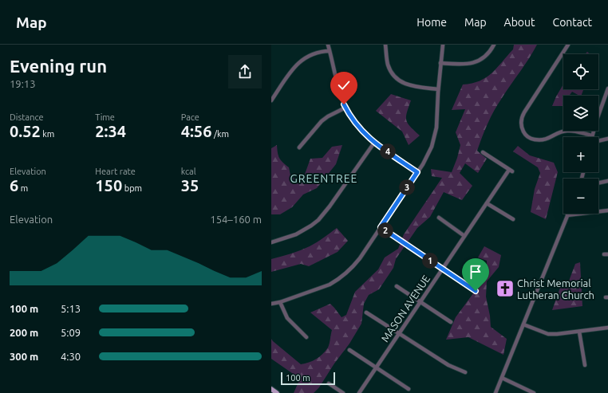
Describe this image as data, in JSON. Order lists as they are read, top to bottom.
{
  "streets": {
    "street": ["MASON AVENUE"]
  },
  "districts": ["GREENTREE"],
  "places": {
    "church": ["Christ Memorial Lutheran Church"]
  },
  "scale_bar": "100 m",
  "page": {
    "header": "Map",
    "nav": [
      "Home",
      "Map",
      "About",
      "Contact"
    ],
    "heading": ["Evening run", "19:13"],
    "map_buttons": ["+", "−"],
    "stats": [
      ["Distance", "0.52 km"],
      ["Time", "2:34"],
      ["Pace", "4:56 /km"],
      ["Elevation", "6 m"],
      ["Heart rate", "150 bpm"],
      ["kcal", "35"]
    ],
    "pins": [
      "4",
      "3",
      "2",
      "1"
    ],
    "chart": ["Elevation", "154–160 m"],
    "list": [
      {
        "name": "100 m",
        "note": "5:13"
      },
      {
        "name": "200 m",
        "note": "5:09"
      },
      {
        "name": "300 m",
        "note": "4:30"
      }
    ],
    "scale": "100 m"
  }
}
